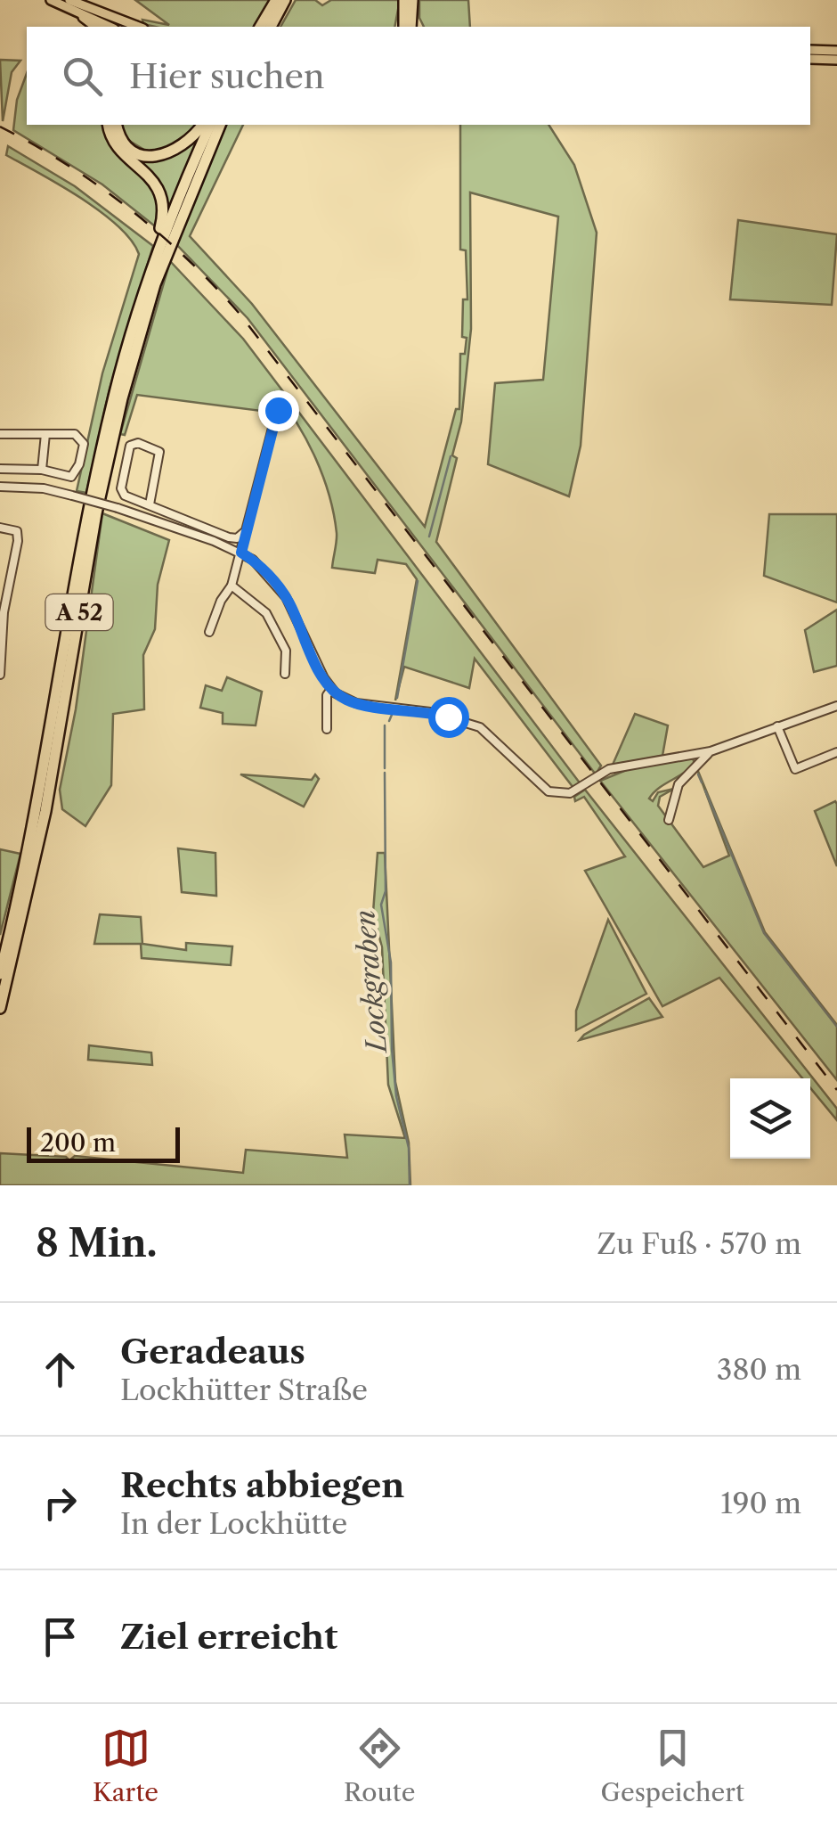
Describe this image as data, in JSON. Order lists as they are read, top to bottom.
{
  "streets": {
    "highway": ["A 52"]
  },
  "water": ["Lockgraben"],
  "scale_bar": "200 m",
  "page": {
    "search": "Hier suchen",
    "scale": "200 m",
    "heading": ["8 Min.", "Zu Fuß · 570 m"],
    "list": [
      ["Geradeaus", "Lockhütter Straße", "380 m"],
      ["Rechts abbiegen", "In der Lockhütte", "190 m"],
      "Ziel erreicht"
    ],
    "nav": ["Karte", "Route", "Gespeichert"]
  }
}
